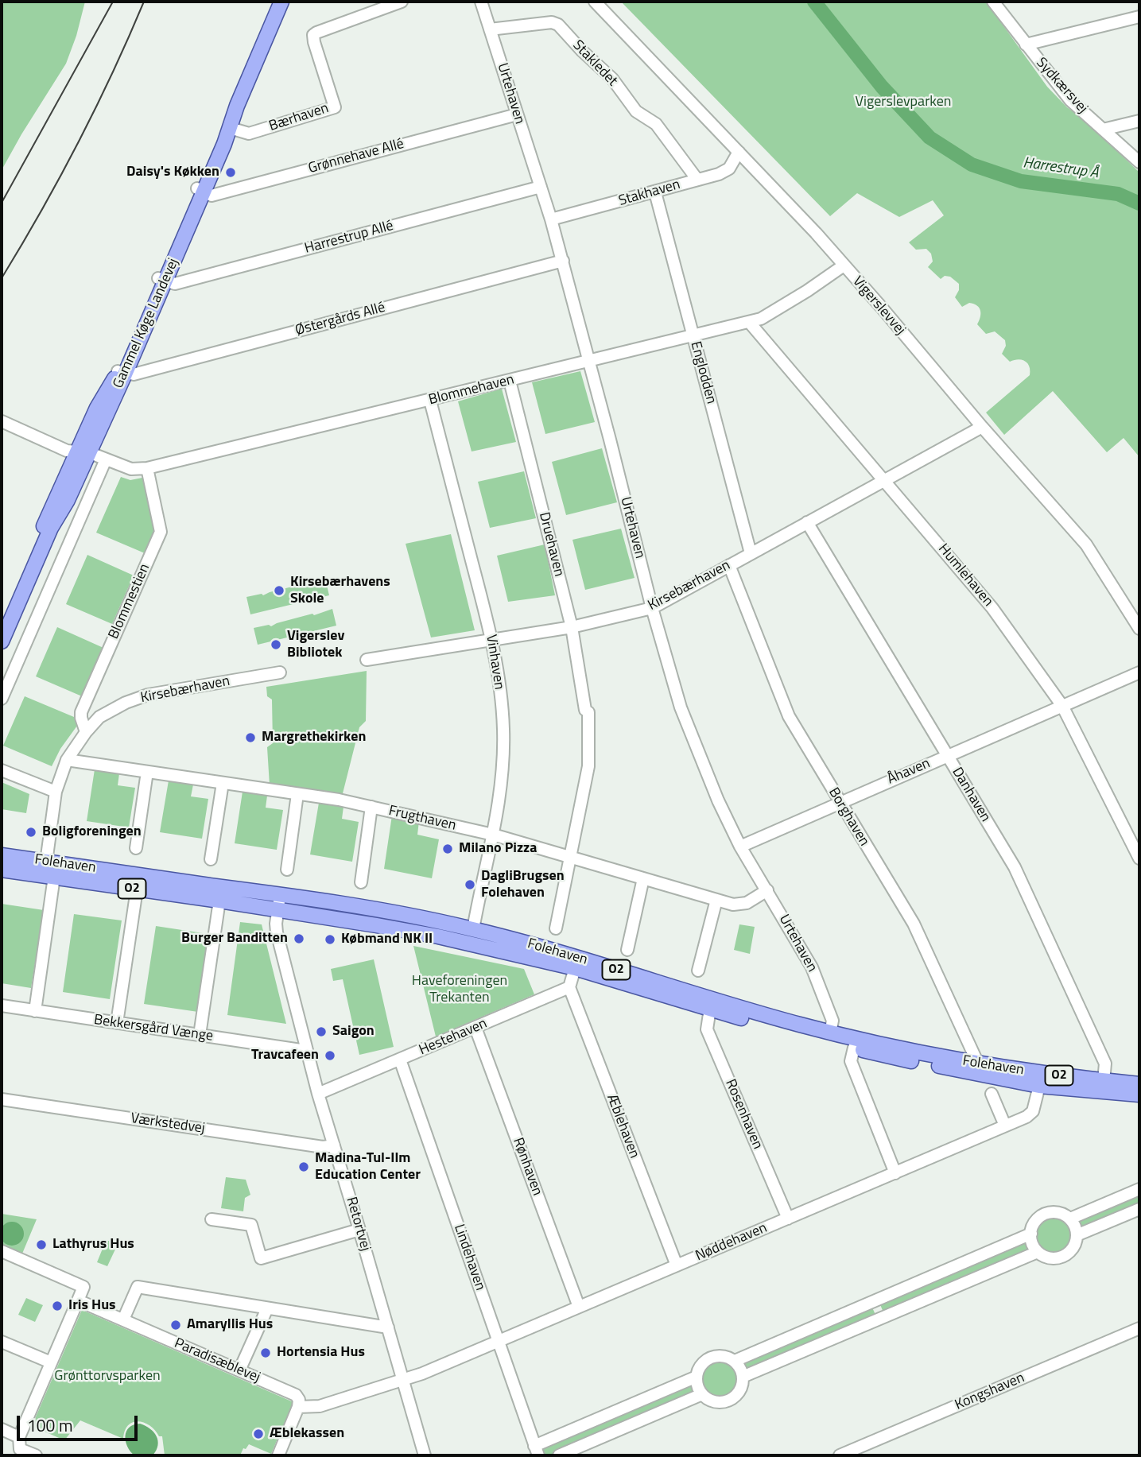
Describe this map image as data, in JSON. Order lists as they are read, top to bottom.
{
  "streets": {
    "main road": ["Gammel Køge Landevej", "Folehaven", "O2"],
    "street": [
      "Stakledet",
      "Sydkærsvej",
      "Urtehaven",
      "Bærhaven",
      "Grønnehave Allé",
      "Stakhaven",
      "Harrestrup Allé",
      "Vigerslevvej",
      "Østergårds Allé",
      "Englodden",
      "Blommehaven",
      "Druehaven",
      "Humlehaven",
      "Kirsebærhaven",
      "Blommestien",
      "Vinhaven",
      "Åhaven",
      "Danhaven",
      "Borghaven",
      "Frugthaven",
      "Bekkersgård Vænge",
      "Hestehaven",
      "Rosenhaven",
      "Værkstedvej",
      "Æblehaven",
      "Rønhaven",
      "Retortvej",
      "Nøddehaven",
      "Lindehaven",
      "Paradisæblevej",
      "Kongshaven"
    ]
  },
  "crossings": [
    ["Stakledet", "Urtehaven"],
    ["Stakledet", "Stakhaven"],
    ["Urtehaven", "Grønnehave Allé"],
    ["Urtehaven", "Stakhaven"],
    ["Urtehaven", "Harrestrup Allé"],
    ["Urtehaven", "Østergårds Allé"],
    ["Urtehaven", "Blommehaven"],
    ["Urtehaven", "Kirsebærhaven"],
    ["Urtehaven", "Åhaven"],
    ["Urtehaven", "Frugthaven"],
    ["Urtehaven", "Folehaven"],
    ["Bærhaven", "Gammel Køge Landevej"],
    ["Grønnehave Allé", "Gammel Køge Landevej"],
    ["Stakhaven", "Vigerslevvej"],
    ["Stakhaven", "Englodden"],
    ["Harrestrup Allé", "Gammel Køge Landevej"],
    ["Vigerslevvej", "Blommehaven"],
    ["Vigerslevvej", "Kirsebærhaven"],
    ["Østergårds Allé", "Gammel Køge Landevej"],
    ["Gammel Køge Landevej", "Blommehaven"],
    ["Englodden", "Blommehaven"],
    ["Englodden", "Kirsebærhaven"],
    ["Blommehaven", "Druehaven"],
    ["Blommehaven", "Humlehaven"],
    ["Blommehaven", "Blommestien"],
    ["Blommehaven", "Vinhaven"],
    ["Druehaven", "Kirsebærhaven"],
    ["Druehaven", "Frugthaven"],
    ["Humlehaven", "Kirsebærhaven"],
    ["Humlehaven", "Åhaven"],
    ["Kirsebærhaven", "Blommestien"],
    ["Kirsebærhaven", "Vinhaven"],
    ["Kirsebærhaven", "Danhaven"],
    ["Kirsebærhaven", "Borghaven"],
    ["Kirsebærhaven", "Frugthaven"],
    ["Kirsebærhaven", "Folehaven"],
    ["Vinhaven", "Frugthaven"],
    ["Vinhaven", "Folehaven"],
    ["Åhaven", "Danhaven"],
    ["Åhaven", "Borghaven"],
    ["Danhaven", "Folehaven"],
    ["Borghaven", "Folehaven"],
    ["Folehaven", "Bekkersgård Vænge"],
    ["Folehaven", "Rosenhaven"],
    ["Folehaven", "Retortvej"],
    ["Folehaven", "Nøddehaven"],
    ["Bekkersgård Vænge", "Retortvej"],
    ["Hestehaven", "Æblehaven"],
    ["Hestehaven", "Rønhaven"],
    ["Hestehaven", "Retortvej"],
    ["Hestehaven", "Lindehaven"],
    ["Rosenhaven", "Nøddehaven"],
    ["Værkstedvej", "Retortvej"],
    ["Æblehaven", "Nøddehaven"],
    ["Rønhaven", "Nøddehaven"],
    ["Retortvej", "Nøddehaven"],
    ["Nøddehaven", "Lindehaven"],
    ["Nøddehaven", "Paradisæblevej"]
  ],
  "water": ["Harrestrup Å"],
  "parks": ["Vigerslevparken", "Haveforeningen Trekanten", "Grønttorvsparken"],
  "places": [
    "Daisy's Køkken",
    "Kirsebærhavens Skole",
    "Vigerslev Bibliotek",
    "Margrethekirken",
    "Boligforeningen",
    "Milano Pizza",
    "DagliBrugsen Folehaven",
    "Burger Banditten",
    "Købmand NK II",
    "Saigon",
    "Travcafeen",
    "Madina-Tul-Ilm Education Center",
    "Lathyrus Hus",
    "Iris Hus",
    "Amaryllis Hus",
    "Hortensia Hus",
    "Æblekassen"
  ],
  "scale_bar": "100 m"
}
